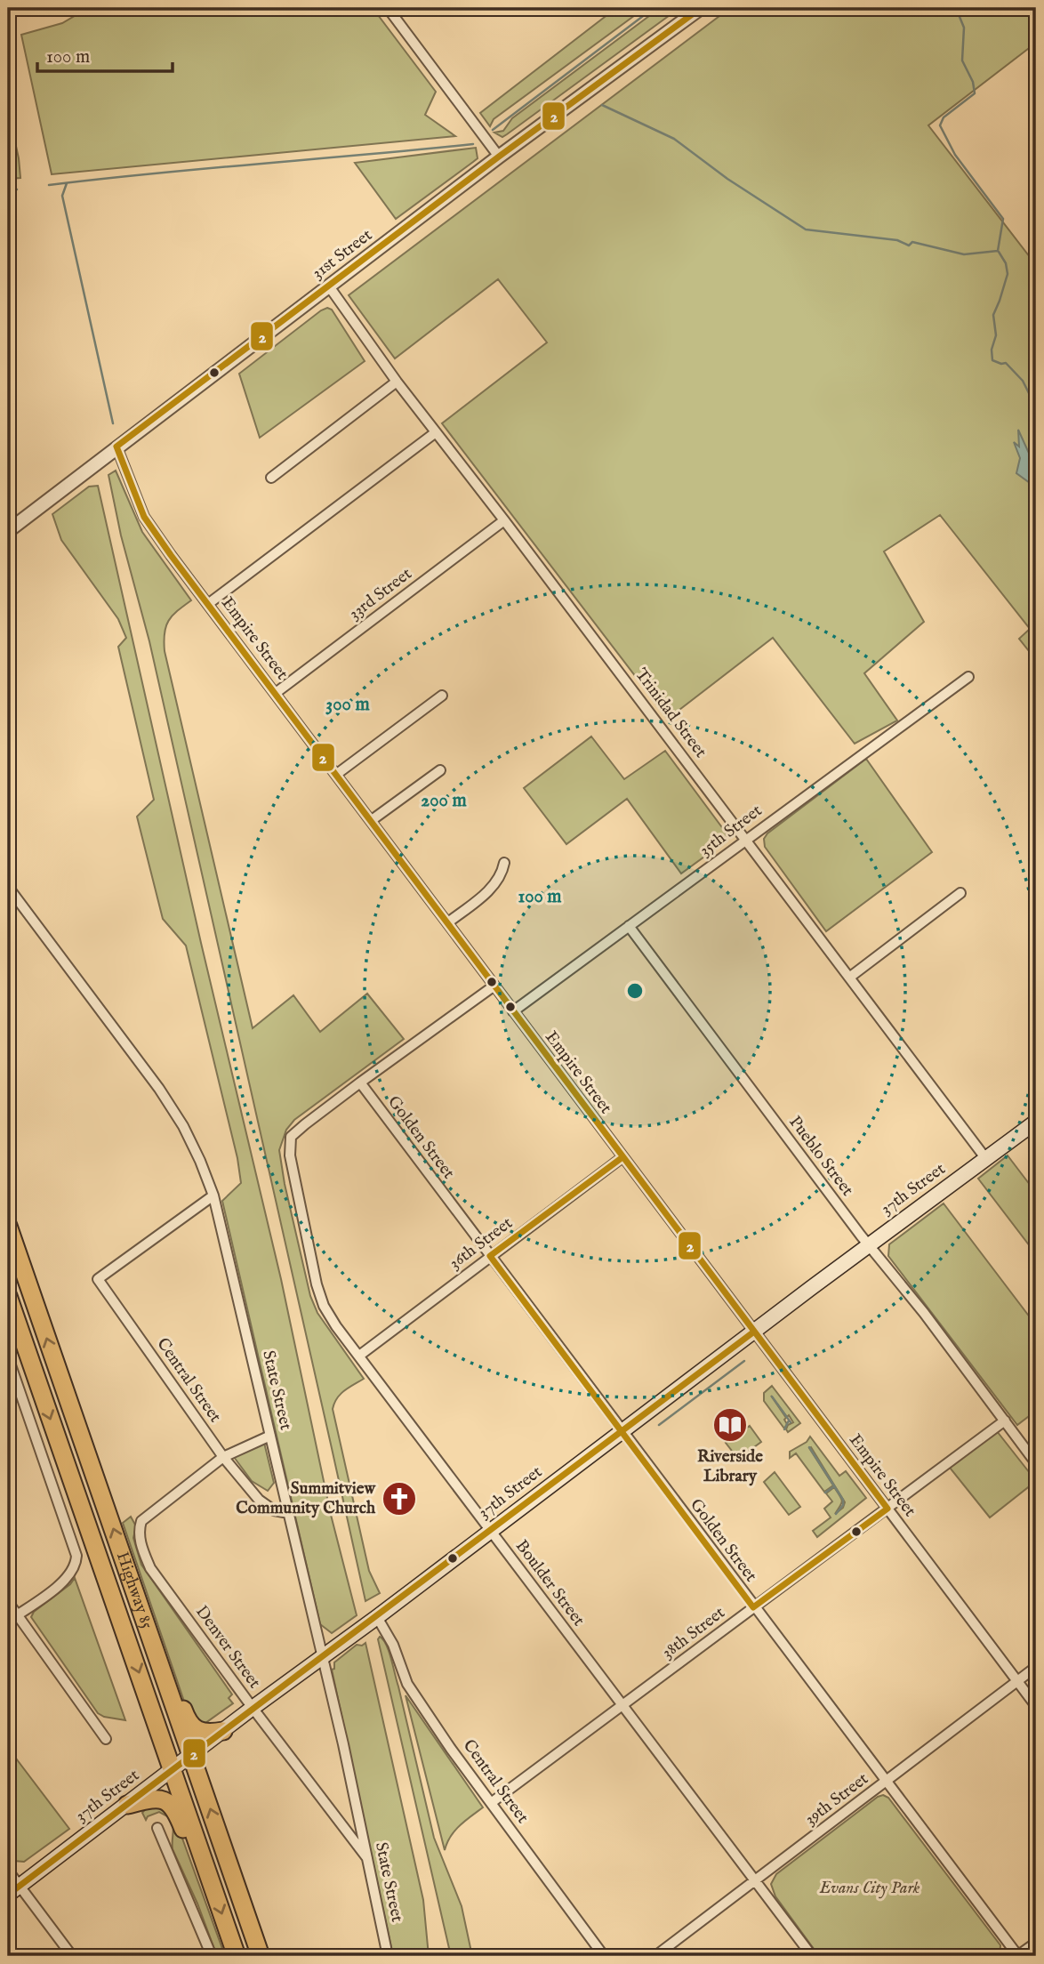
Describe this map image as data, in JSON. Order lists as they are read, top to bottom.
{
  "streets": {
    "highway": ["Highway 85"],
    "main road": ["37th Street"],
    "street": [
      "31st Street",
      "33rd Street",
      "Empire Street",
      "Trinidad Street",
      "35th Street",
      "Golden Street",
      "Pueblo Street",
      "36th Street",
      "Central Street",
      "State Street",
      "Boulder Street",
      "38th Street",
      "Denver Street",
      "39th Street"
    ]
  },
  "crossings": [
    ["31st Street", "Empire Street"],
    ["31st Street", "Trinidad Street"],
    ["33rd Street", "Empire Street"],
    ["33rd Street", "Trinidad Street"],
    ["Empire Street", "35th Street"],
    ["Empire Street", "37th Street"],
    ["Empire Street", "36th Street"],
    ["Empire Street", "38th Street"],
    ["Empire Street", "39th Street"],
    ["Trinidad Street", "35th Street"],
    ["Trinidad Street", "37th Street"],
    ["35th Street", "Pueblo Street"],
    ["Golden Street", "37th Street"],
    ["Golden Street", "36th Street"],
    ["Golden Street", "Boulder Street"],
    ["Golden Street", "38th Street"],
    ["Golden Street", "39th Street"],
    ["Pueblo Street", "37th Street"],
    ["Pueblo Street", "38th Street"],
    ["37th Street", "Central Street"],
    ["37th Street", "State Street"],
    ["37th Street", "Boulder Street"],
    ["37th Street", "Highway 85"],
    ["37th Street", "Denver Street"],
    ["36th Street", "Boulder Street"],
    ["Central Street", "State Street"],
    ["Central Street", "38th Street"],
    ["Central Street", "Denver Street"],
    ["State Street", "Denver Street"],
    ["Boulder Street", "38th Street"],
    ["Boulder Street", "39th Street"]
  ],
  "parks": ["Evans City Park"],
  "places": {
    "library": ["Riverside Library"],
    "church": ["Summitview Community Church"]
  },
  "lines": ["transit line 2"],
  "scale_bar": "100 m",
  "rings": ["300 m", "200 m", "100 m"]
}
